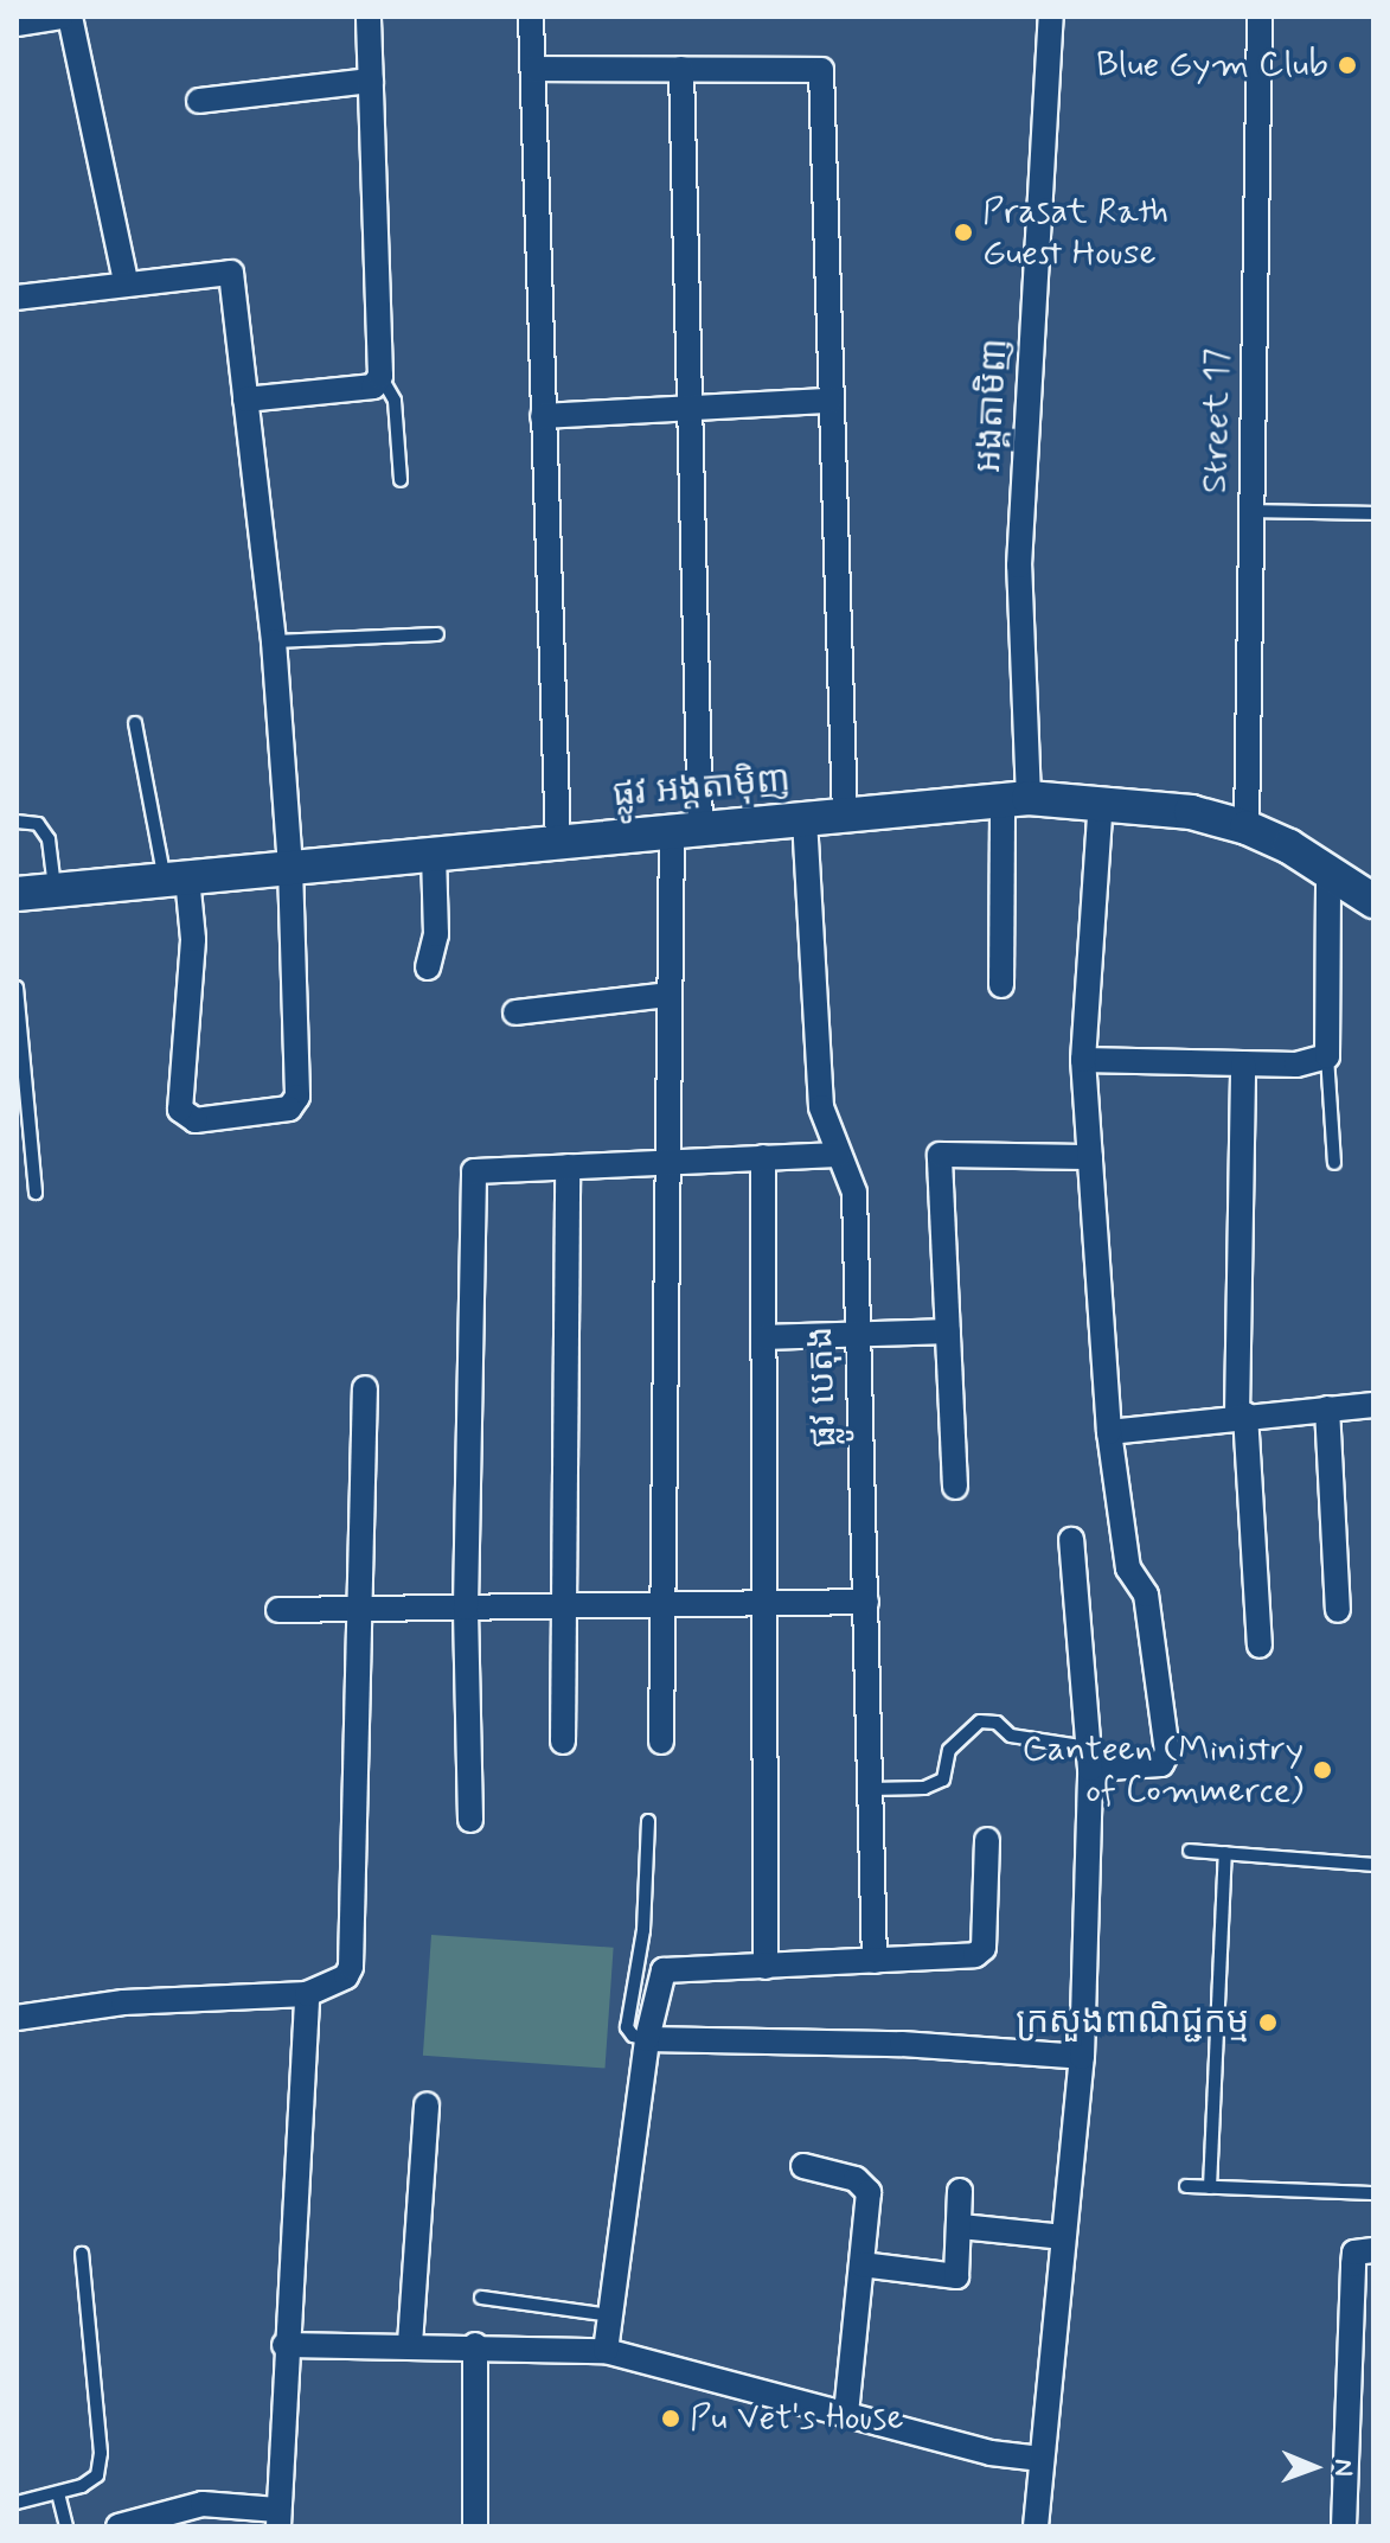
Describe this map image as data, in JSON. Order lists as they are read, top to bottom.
{
  "streets": {
    "street": [
      "អង្គតាមិញ",
      "Street 17",
      "ផ្លូវ អង្តតាម៉ិញ",
      "ផ្លូវ បេតុង"
    ]
  },
  "crossings": [
    ["អង្គតាមិញ", "ផ្លូវ អង្តតាម៉ិញ"],
    ["Street 17", "ផ្លូវ អង្តតាម៉ិញ"],
    ["ផ្លូវ អង្តតាម៉ិញ", "ផ្លូវ បេតុង"]
  ],
  "places": [
    "Blue Gym Club",
    "Prasat Rath Guest House",
    "Canteen (Ministry of Commerce)",
    "ក្រសួងពាណិជ្ជកម្ម",
    "Pu Vet's House"
  ],
  "north": "right"
}
